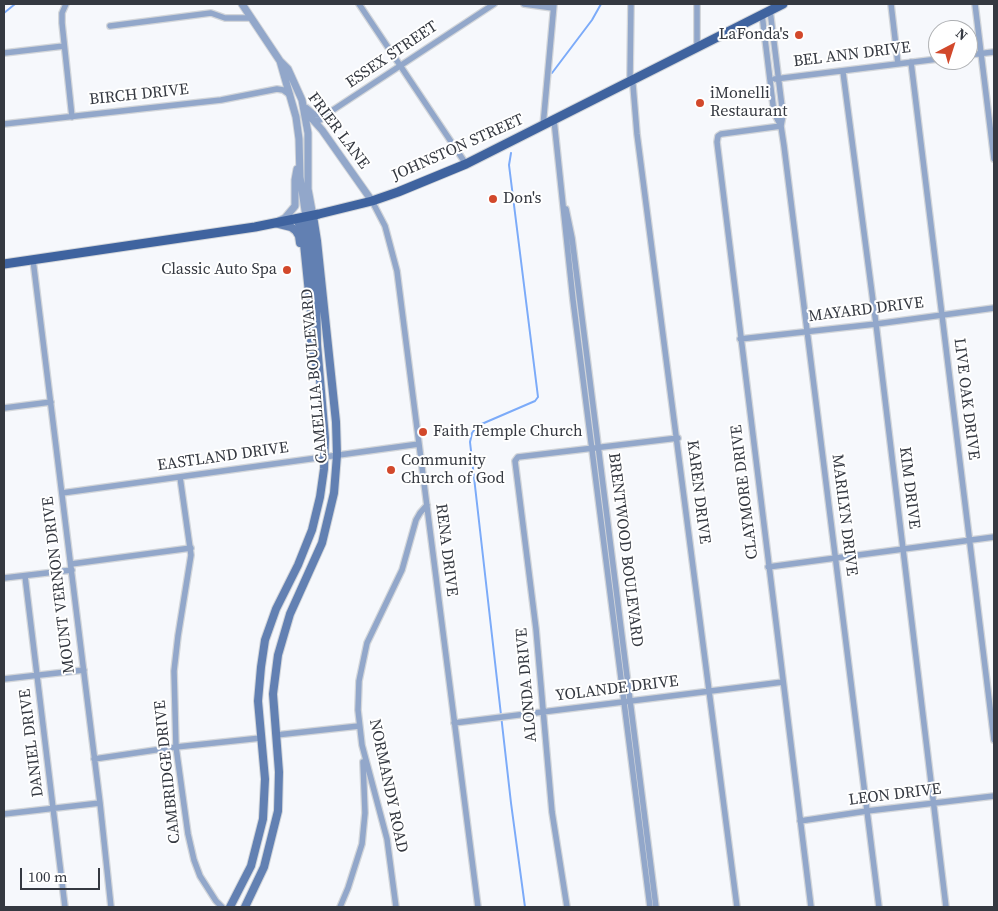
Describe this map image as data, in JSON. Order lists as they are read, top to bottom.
{
  "streets": {
    "main road": ["JOHNSTON STREET", "CAMELLIA BOULEVARD"],
    "street": [
      "ESSEX STREET",
      "BEL ANN DRIVE",
      "BIRCH DRIVE",
      "FRIER LANE",
      "MAYARD DRIVE",
      "LIVE OAK DRIVE",
      "EASTLAND DRIVE",
      "KIM DRIVE",
      "KAREN DRIVE",
      "CLAYMORE DRIVE",
      "MARILYN DRIVE",
      "RENA DRIVE",
      "BRENTWOOD BOULEVARD",
      "MOUNT VERNON DRIVE",
      "ALONDA DRIVE",
      "YOLANDE DRIVE",
      "DANIEL DRIVE",
      "CAMBRIDGE DRIVE",
      "NORMANDY ROAD",
      "LEON DRIVE"
    ]
  },
  "crossings": [
    ["ESSEX STREET", "FRIER LANE"],
    ["BEL ANN DRIVE", "LIVE OAK DRIVE"],
    ["BEL ANN DRIVE", "KIM DRIVE"],
    ["BEL ANN DRIVE", "MARILYN DRIVE"],
    ["FRIER LANE", "JOHNSTON STREET"],
    ["FRIER LANE", "RENA DRIVE"],
    ["JOHNSTON STREET", "CAMELLIA BOULEVARD"],
    ["JOHNSTON STREET", "KAREN DRIVE"],
    ["JOHNSTON STREET", "MARILYN DRIVE"],
    ["JOHNSTON STREET", "RENA DRIVE"],
    ["JOHNSTON STREET", "BRENTWOOD BOULEVARD"],
    ["JOHNSTON STREET", "MOUNT VERNON DRIVE"],
    ["MAYARD DRIVE", "LIVE OAK DRIVE"],
    ["MAYARD DRIVE", "KIM DRIVE"],
    ["MAYARD DRIVE", "CLAYMORE DRIVE"],
    ["MAYARD DRIVE", "MARILYN DRIVE"],
    ["CAMELLIA BOULEVARD", "EASTLAND DRIVE"],
    ["EASTLAND DRIVE", "RENA DRIVE"],
    ["EASTLAND DRIVE", "MOUNT VERNON DRIVE"],
    ["EASTLAND DRIVE", "CAMBRIDGE DRIVE"],
    ["KIM DRIVE", "LEON DRIVE"],
    ["KAREN DRIVE", "YOLANDE DRIVE"],
    ["CLAYMORE DRIVE", "MARILYN DRIVE"],
    ["CLAYMORE DRIVE", "YOLANDE DRIVE"],
    ["CLAYMORE DRIVE", "LEON DRIVE"],
    ["MARILYN DRIVE", "LEON DRIVE"],
    ["RENA DRIVE", "YOLANDE DRIVE"],
    ["RENA DRIVE", "NORMANDY ROAD"],
    ["BRENTWOOD BOULEVARD", "ALONDA DRIVE"],
    ["BRENTWOOD BOULEVARD", "YOLANDE DRIVE"],
    ["ALONDA DRIVE", "YOLANDE DRIVE"]
  ],
  "places": [
    "LaFonda's",
    "iMonelli Restaurant",
    "Don's",
    "Classic Auto Spa",
    "Faith Temple Church",
    "Community Church of God"
  ],
  "scale_bar": "100 m",
  "north": "top right"
}
